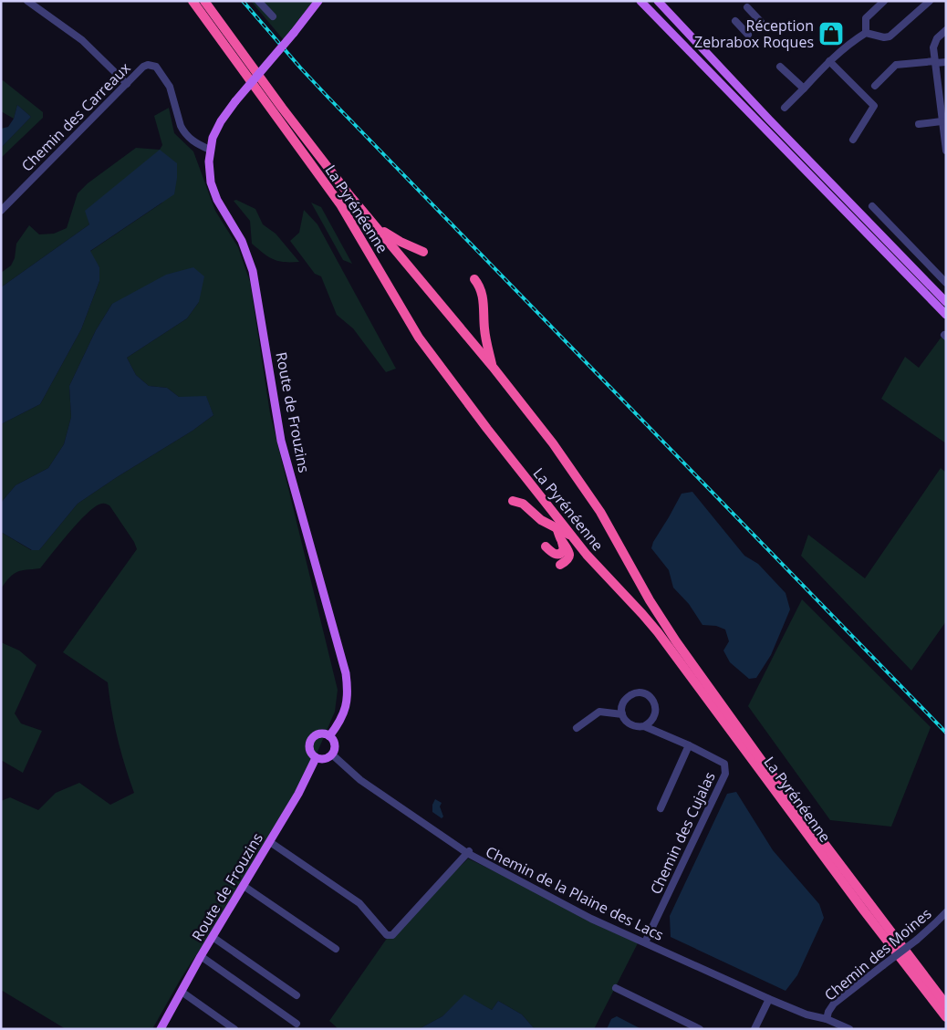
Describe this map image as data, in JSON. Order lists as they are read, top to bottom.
{
  "streets": {
    "highway": ["La Pyrénéenne"],
    "main road": ["Route de Frouzins"],
    "street": [
      "Chemin des Carreaux",
      "Chemin des Cujalas",
      "Chemin de la Plaine des Lacs",
      "Chemin des Moines"
    ]
  },
  "crossings": [
    ["Chemin des Carreaux", "Route de Frouzins"],
    ["Route de Frouzins", "Chemin de la Plaine des Lacs"],
    ["Chemin des Cujalas", "Chemin de la Plaine des Lacs"],
    ["Chemin de la Plaine des Lacs", "Chemin des Moines"]
  ],
  "places": {
    "shop": ["Réception Zebrabox Roques"]
  }
}
